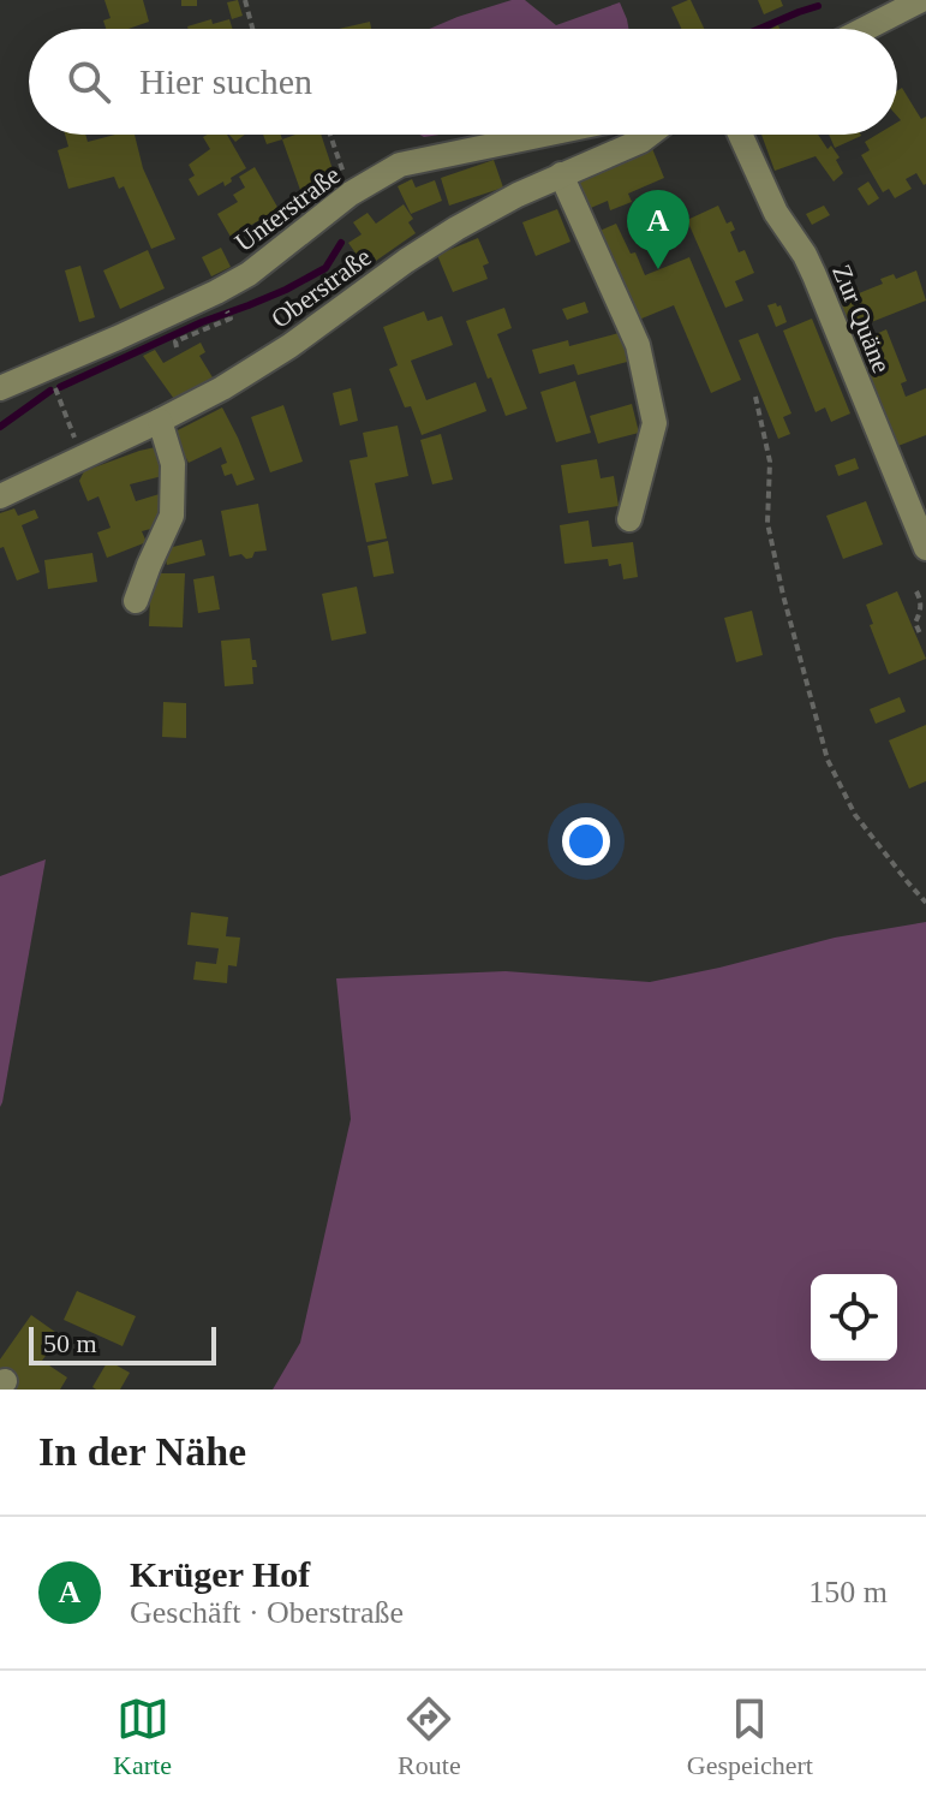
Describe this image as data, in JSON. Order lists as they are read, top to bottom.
{
  "streets": {
    "street": ["Unterstraße", "Oberstraße", "Zur Quäne"]
  },
  "scale_bar": "50 m",
  "page": {
    "search": "Hier suchen",
    "pins": "A",
    "scale": "50 m",
    "heading": "In der Nähe",
    "list": [
      {
        "mark": "A",
        "name": "Krüger Hof",
        "note": "Geschäft · Oberstraße",
        "value": "150 m"
      }
    ],
    "nav": ["Karte", "Route", "Gespeichert"]
  }
}
